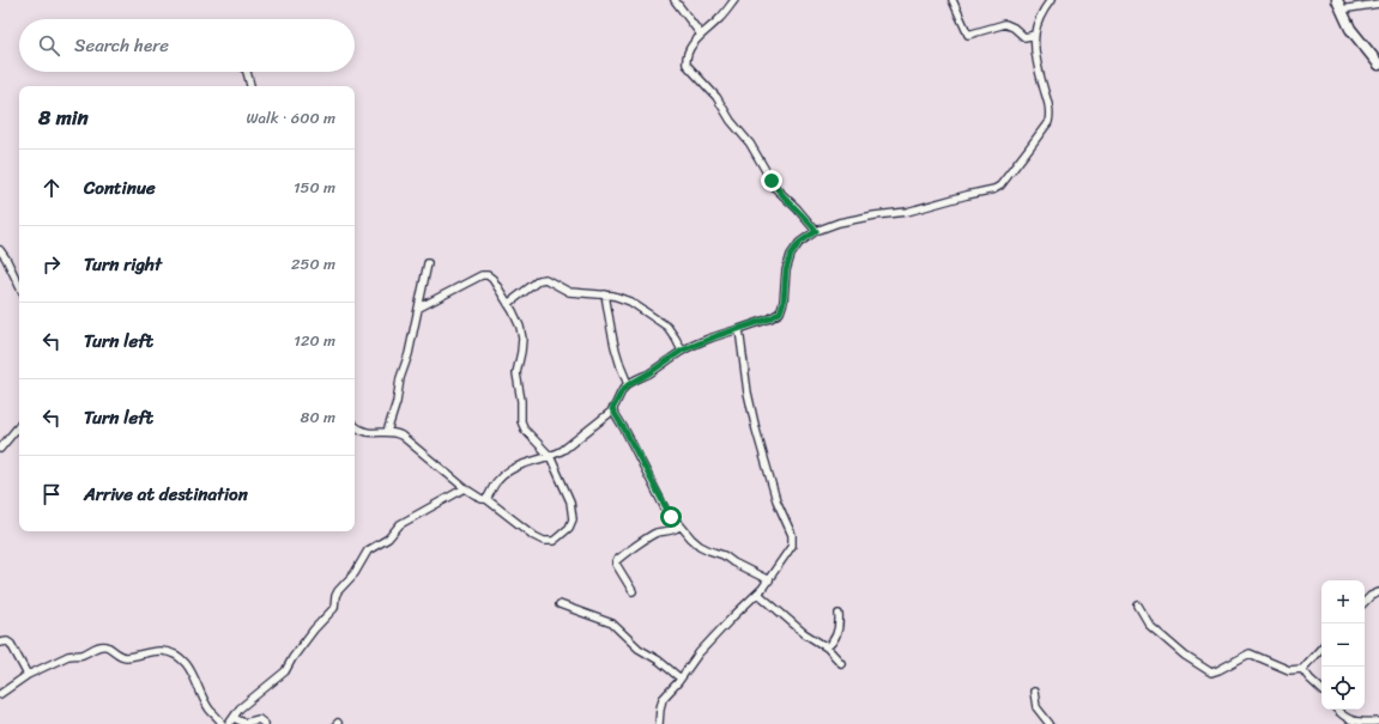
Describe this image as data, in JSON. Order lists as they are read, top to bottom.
{
  "page": {
    "search": "Search here",
    "heading": ["8 min", "Walk · 600 m"],
    "list": [
      ["Continue", "150 m"],
      ["Turn right", "250 m"],
      ["Turn left", "120 m"],
      ["Turn left", "80 m"],
      "Arrive at destination"
    ],
    "map_buttons": ["+", "−"]
  }
}
